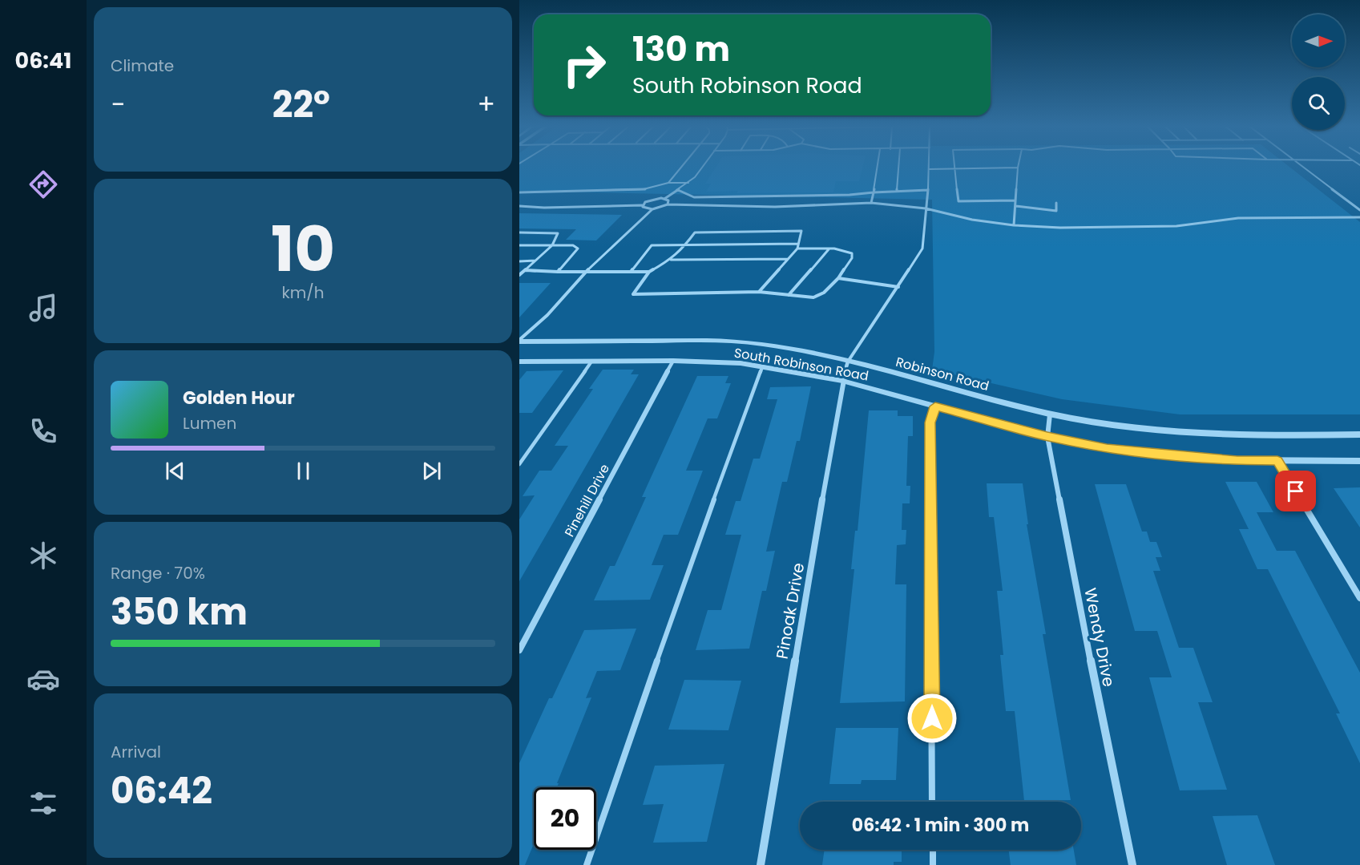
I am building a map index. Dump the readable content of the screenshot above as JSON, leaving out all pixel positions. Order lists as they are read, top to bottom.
{
  "streets": {
    "street": [
      "South Robinson Road",
      "Robinson Road",
      "Pinehill Drive",
      "Pinoak Drive",
      "Wendy Drive"
    ]
  },
  "crossings": [
    ["South Robinson Road", "Pinehill Drive"],
    ["South Robinson Road", "Pinoak Drive"],
    ["South Robinson Road", "Wendy Drive"],
    ["Robinson Road", "Pinoak Drive"],
    ["Robinson Road", "Wendy Drive"]
  ],
  "north": "right",
  "page": {
    "tabs": "06:41",
    "tile": [
      "Climate",
      ["10", "km/h"],
      ["Range · 70%", "350 km"],
      ["Arrival", "06:42"]
    ],
    "turn": ["130 m", "South Robinson Road"],
    "heat": ["−", "22°", "+"],
    "song": ["Golden Hour", "Lumen"],
    "limit": "20",
    "trip": "06:42 · 1 min · 300 m"
  }
}
